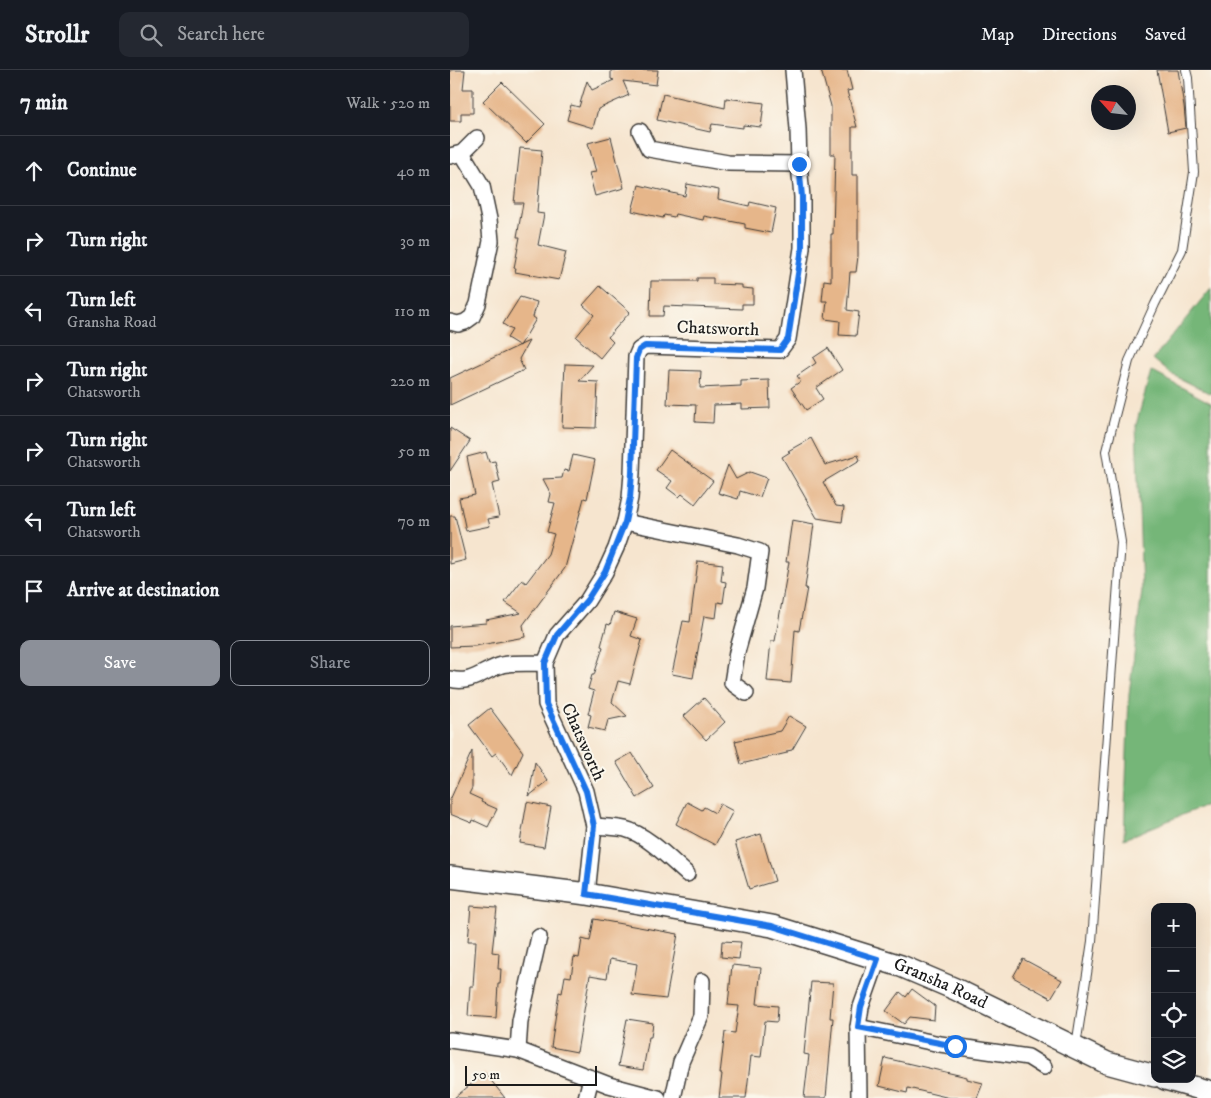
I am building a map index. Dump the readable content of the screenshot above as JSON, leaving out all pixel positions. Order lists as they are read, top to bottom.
{
  "streets": {
    "street": ["Chatsworth", "Gransha Road"]
  },
  "crossings": [
    ["Chatsworth", "Gransha Road"]
  ],
  "scale_bar": "50 m",
  "north": "top left",
  "page": {
    "header": "Strollr",
    "search": "Search here",
    "nav": ["Map", "Directions", "Saved"],
    "heading": ["7 min", "Walk · 520 m"],
    "list": [
      ["Continue", "40 m"],
      ["Turn right", "30 m"],
      ["Turn left", "Gransha Road", "110 m"],
      ["Turn right", "Chatsworth", "220 m"],
      ["Turn right", "Chatsworth", "50 m"],
      ["Turn left", "Chatsworth", "70 m"],
      "Arrive at destination"
    ],
    "buttons": ["Save", "Share"],
    "map_buttons": ["+", "−"],
    "scale": "50 m"
  }
}
